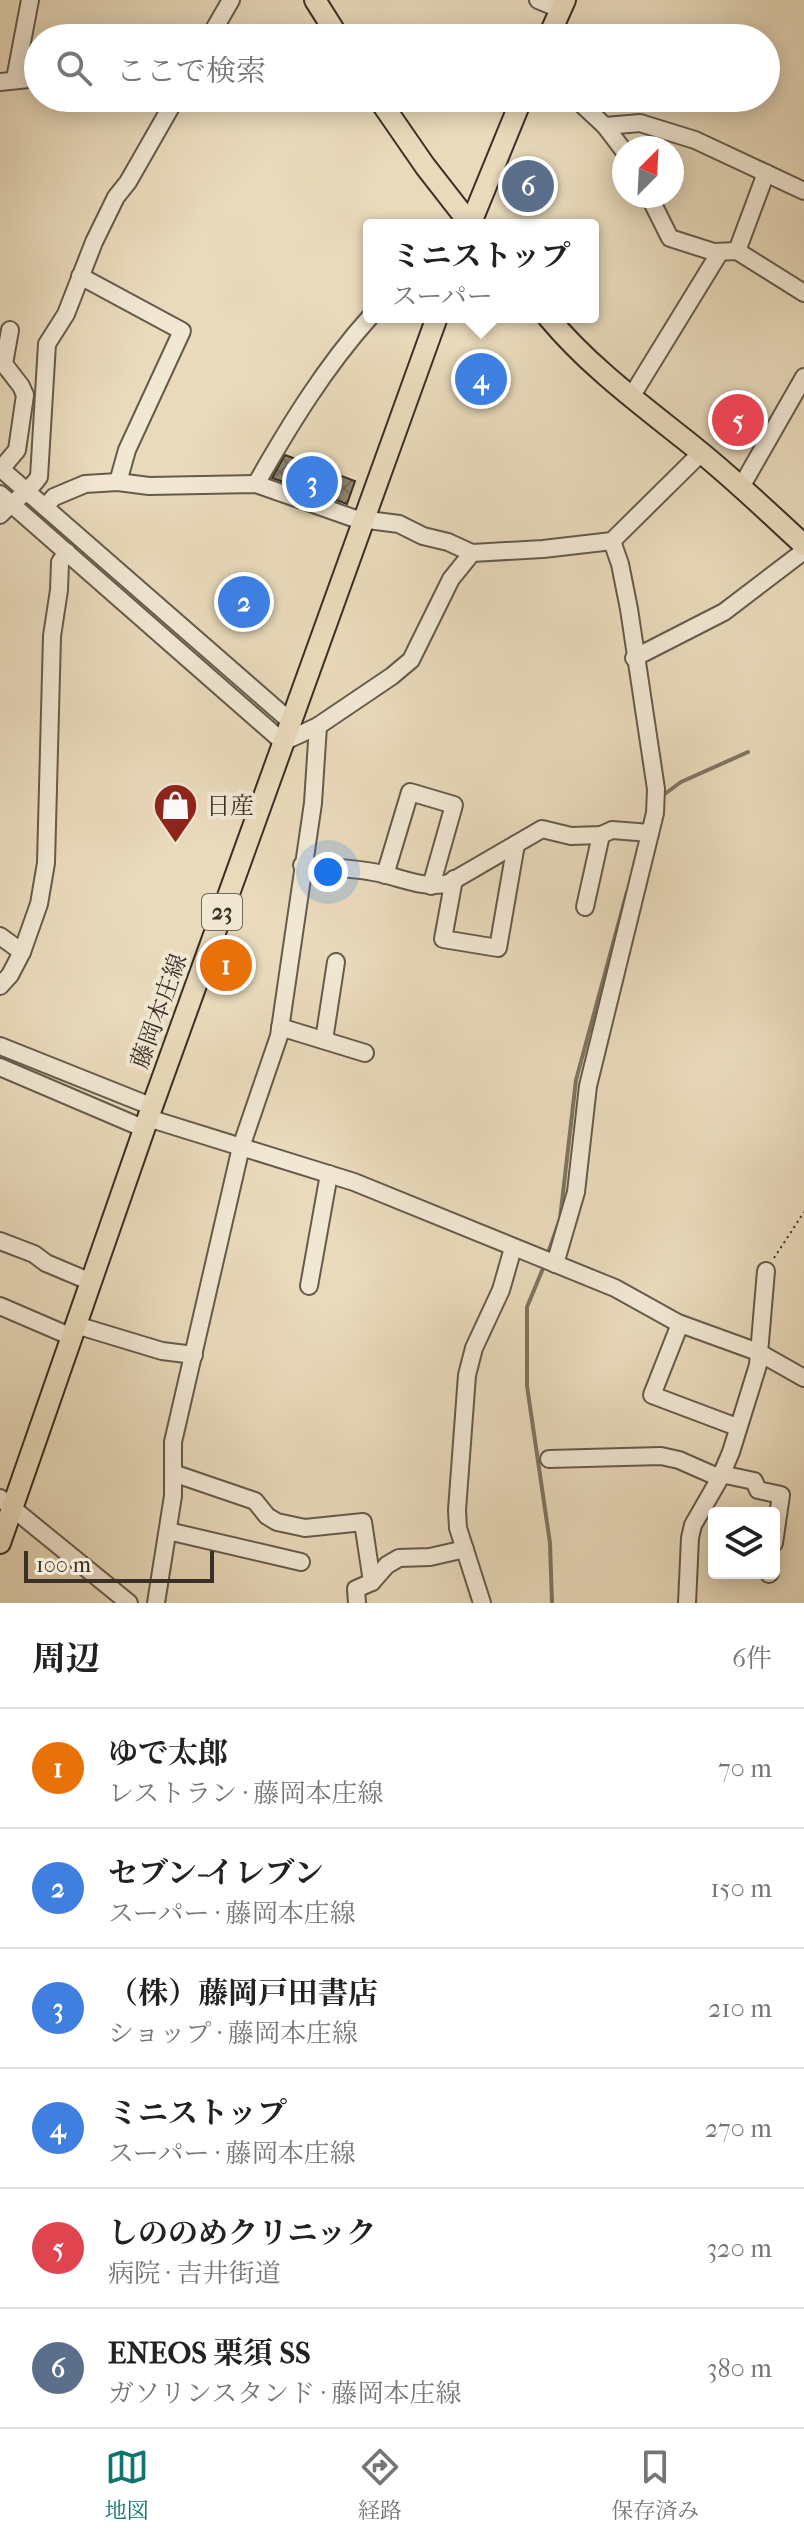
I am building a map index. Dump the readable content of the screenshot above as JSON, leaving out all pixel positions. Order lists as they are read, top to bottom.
{
  "streets": {
    "main road": ["23", "藤岡本庄線"]
  },
  "places": {
    "shop": ["日産"]
  },
  "scale_bar": "100 m",
  "north": "top right",
  "page": {
    "search": "ここで検索",
    "pins": [
      "6",
      "4",
      "5",
      "3",
      "2",
      "1"
    ],
    "popup": ["ミニストップ", "スーパー"],
    "scale": "100 m",
    "heading": ["周辺", "6件"],
    "list": [
      {
        "mark": "1",
        "name": "ゆで太郎",
        "note": "レストラン · 藤岡本庄線",
        "value": "70 m"
      },
      {
        "mark": "2",
        "name": "セブン-イレブン",
        "note": "スーパー · 藤岡本庄線",
        "value": "150 m"
      },
      {
        "mark": "3",
        "name": "（株）藤岡戸田書店",
        "note": "ショップ · 藤岡本庄線",
        "value": "210 m"
      },
      {
        "mark": "4",
        "name": "ミニストップ",
        "note": "スーパー · 藤岡本庄線",
        "value": "270 m"
      },
      {
        "mark": "5",
        "name": "しののめクリニック",
        "note": "病院 · 吉井街道",
        "value": "320 m"
      },
      {
        "mark": "6",
        "name": "ENEOS 栗須 SS",
        "note": "ガソリンスタンド · 藤岡本庄線",
        "value": "380 m"
      }
    ],
    "nav": ["地図", "経路", "保存済み"]
  }
}
